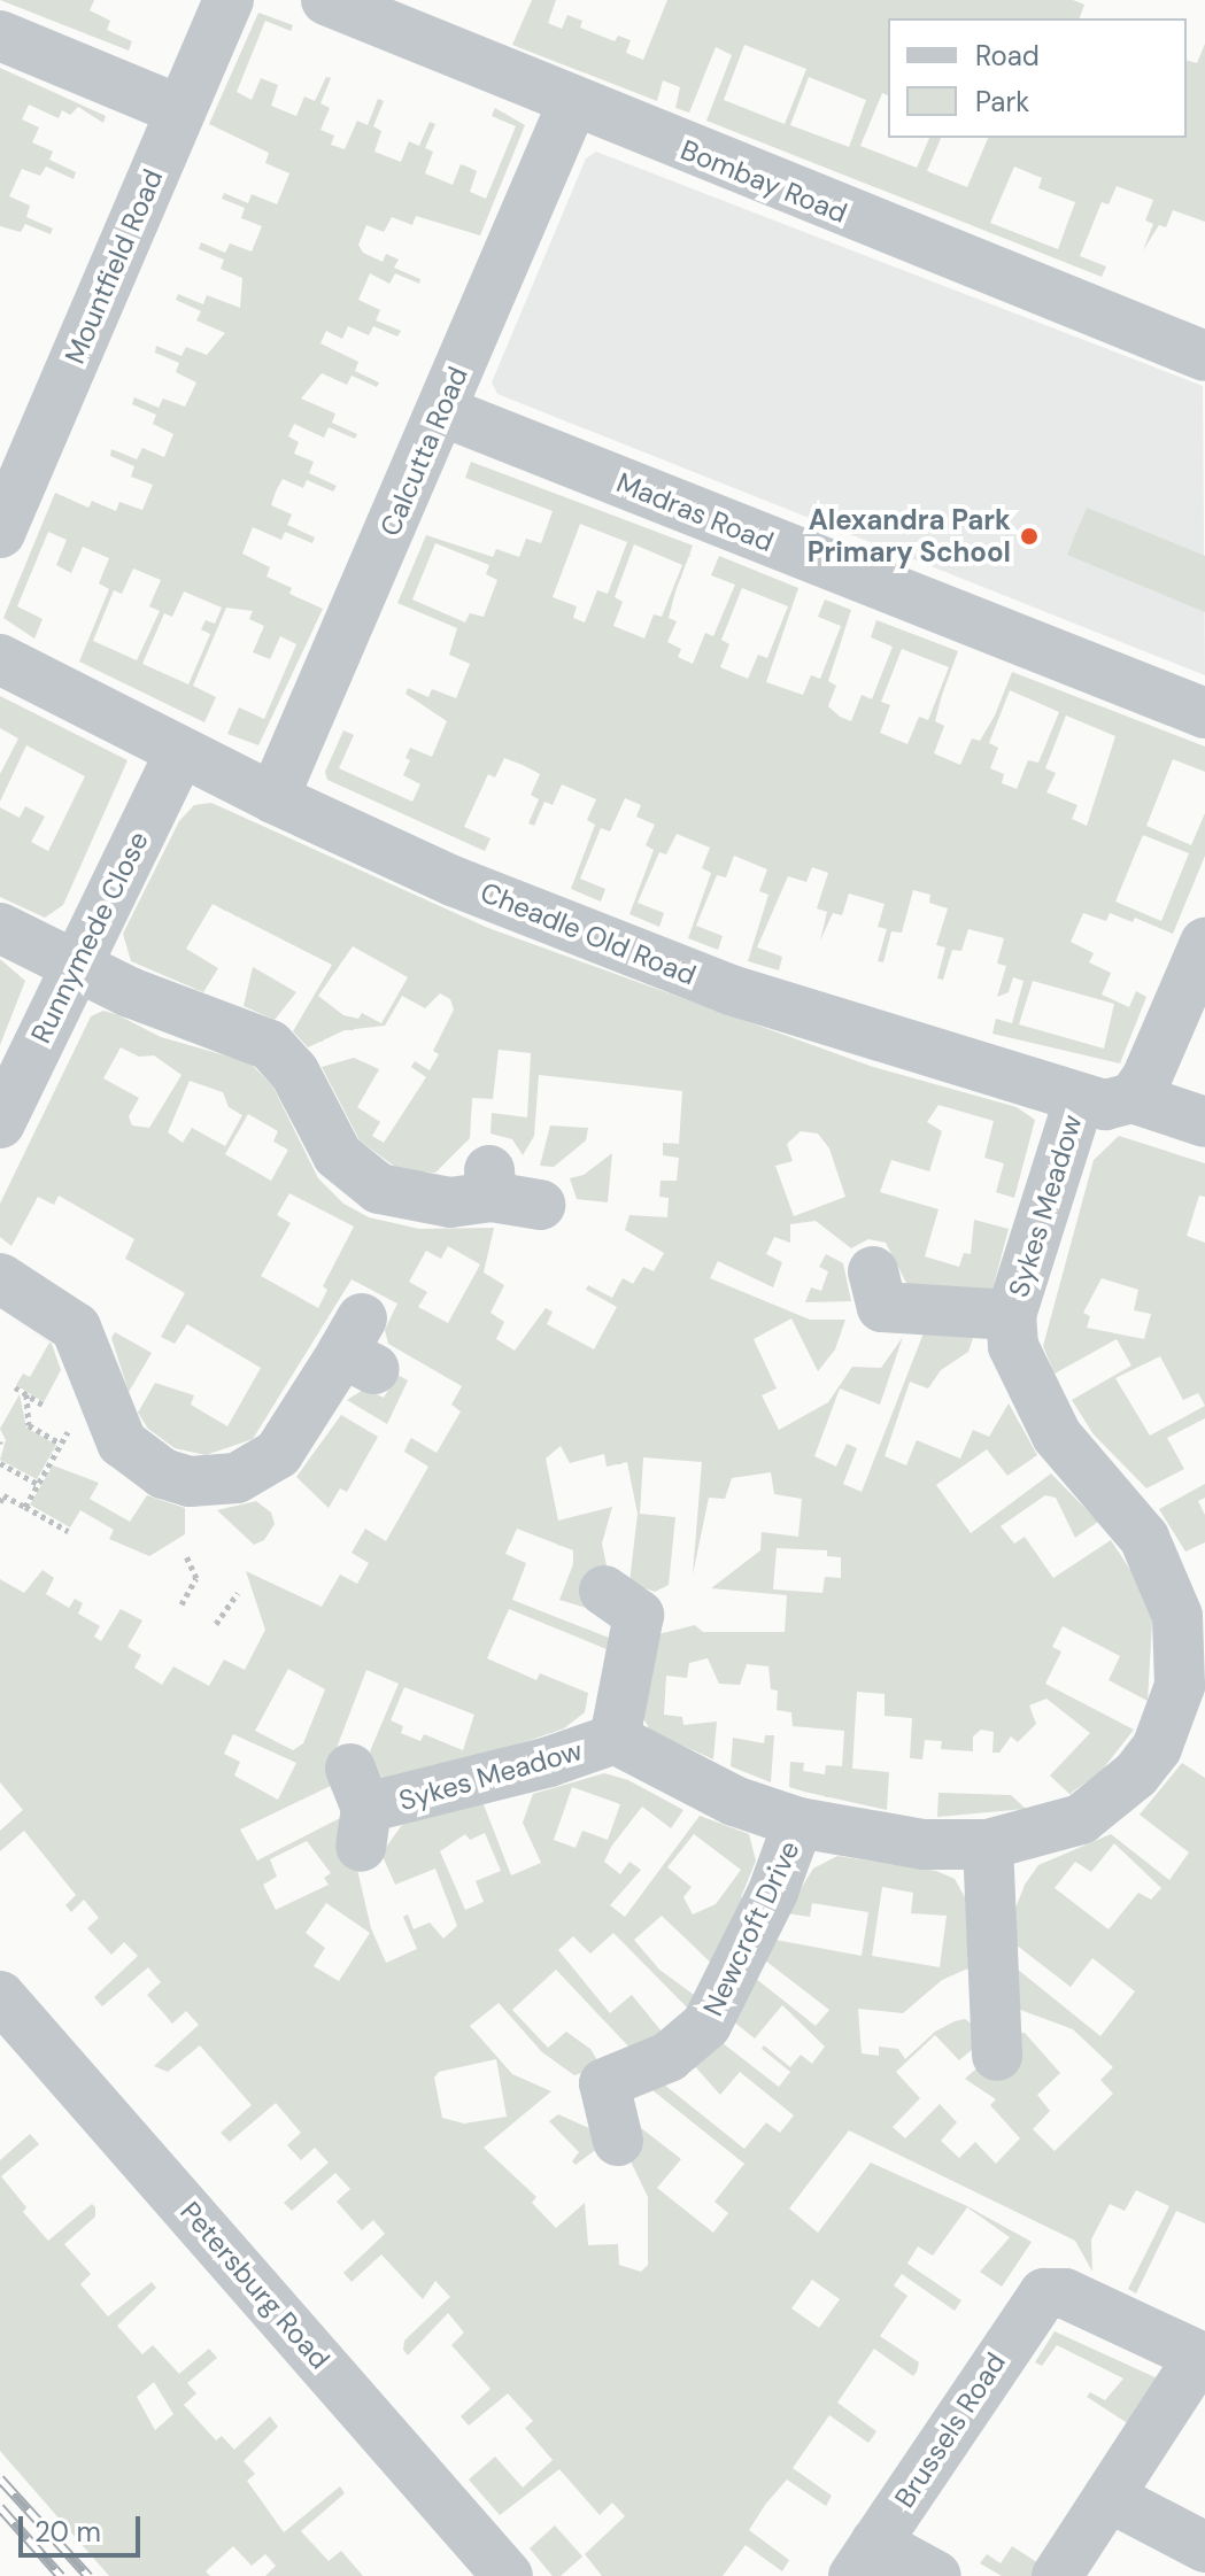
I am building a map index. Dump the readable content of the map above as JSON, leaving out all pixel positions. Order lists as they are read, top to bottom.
{
  "streets": {
    "street": [
      "Bombay Road",
      "Mountfield Road",
      "Calcutta Road",
      "Madras Road",
      "Cheadle Old Road",
      "Runnymede Close",
      "Sykes Meadow",
      "Newcroft Drive",
      "Petersburg Road",
      "Brussels Road"
    ]
  },
  "crossings": [
    ["Bombay Road", "Calcutta Road"],
    ["Calcutta Road", "Madras Road"],
    ["Calcutta Road", "Cheadle Old Road"],
    ["Cheadle Old Road", "Runnymede Close"],
    ["Cheadle Old Road", "Sykes Meadow"],
    ["Sykes Meadow", "Newcroft Drive"]
  ],
  "places": ["Alexandra Park Primary School"],
  "legend": ["Road", "Park"],
  "scale_bar": "20 m"
}
